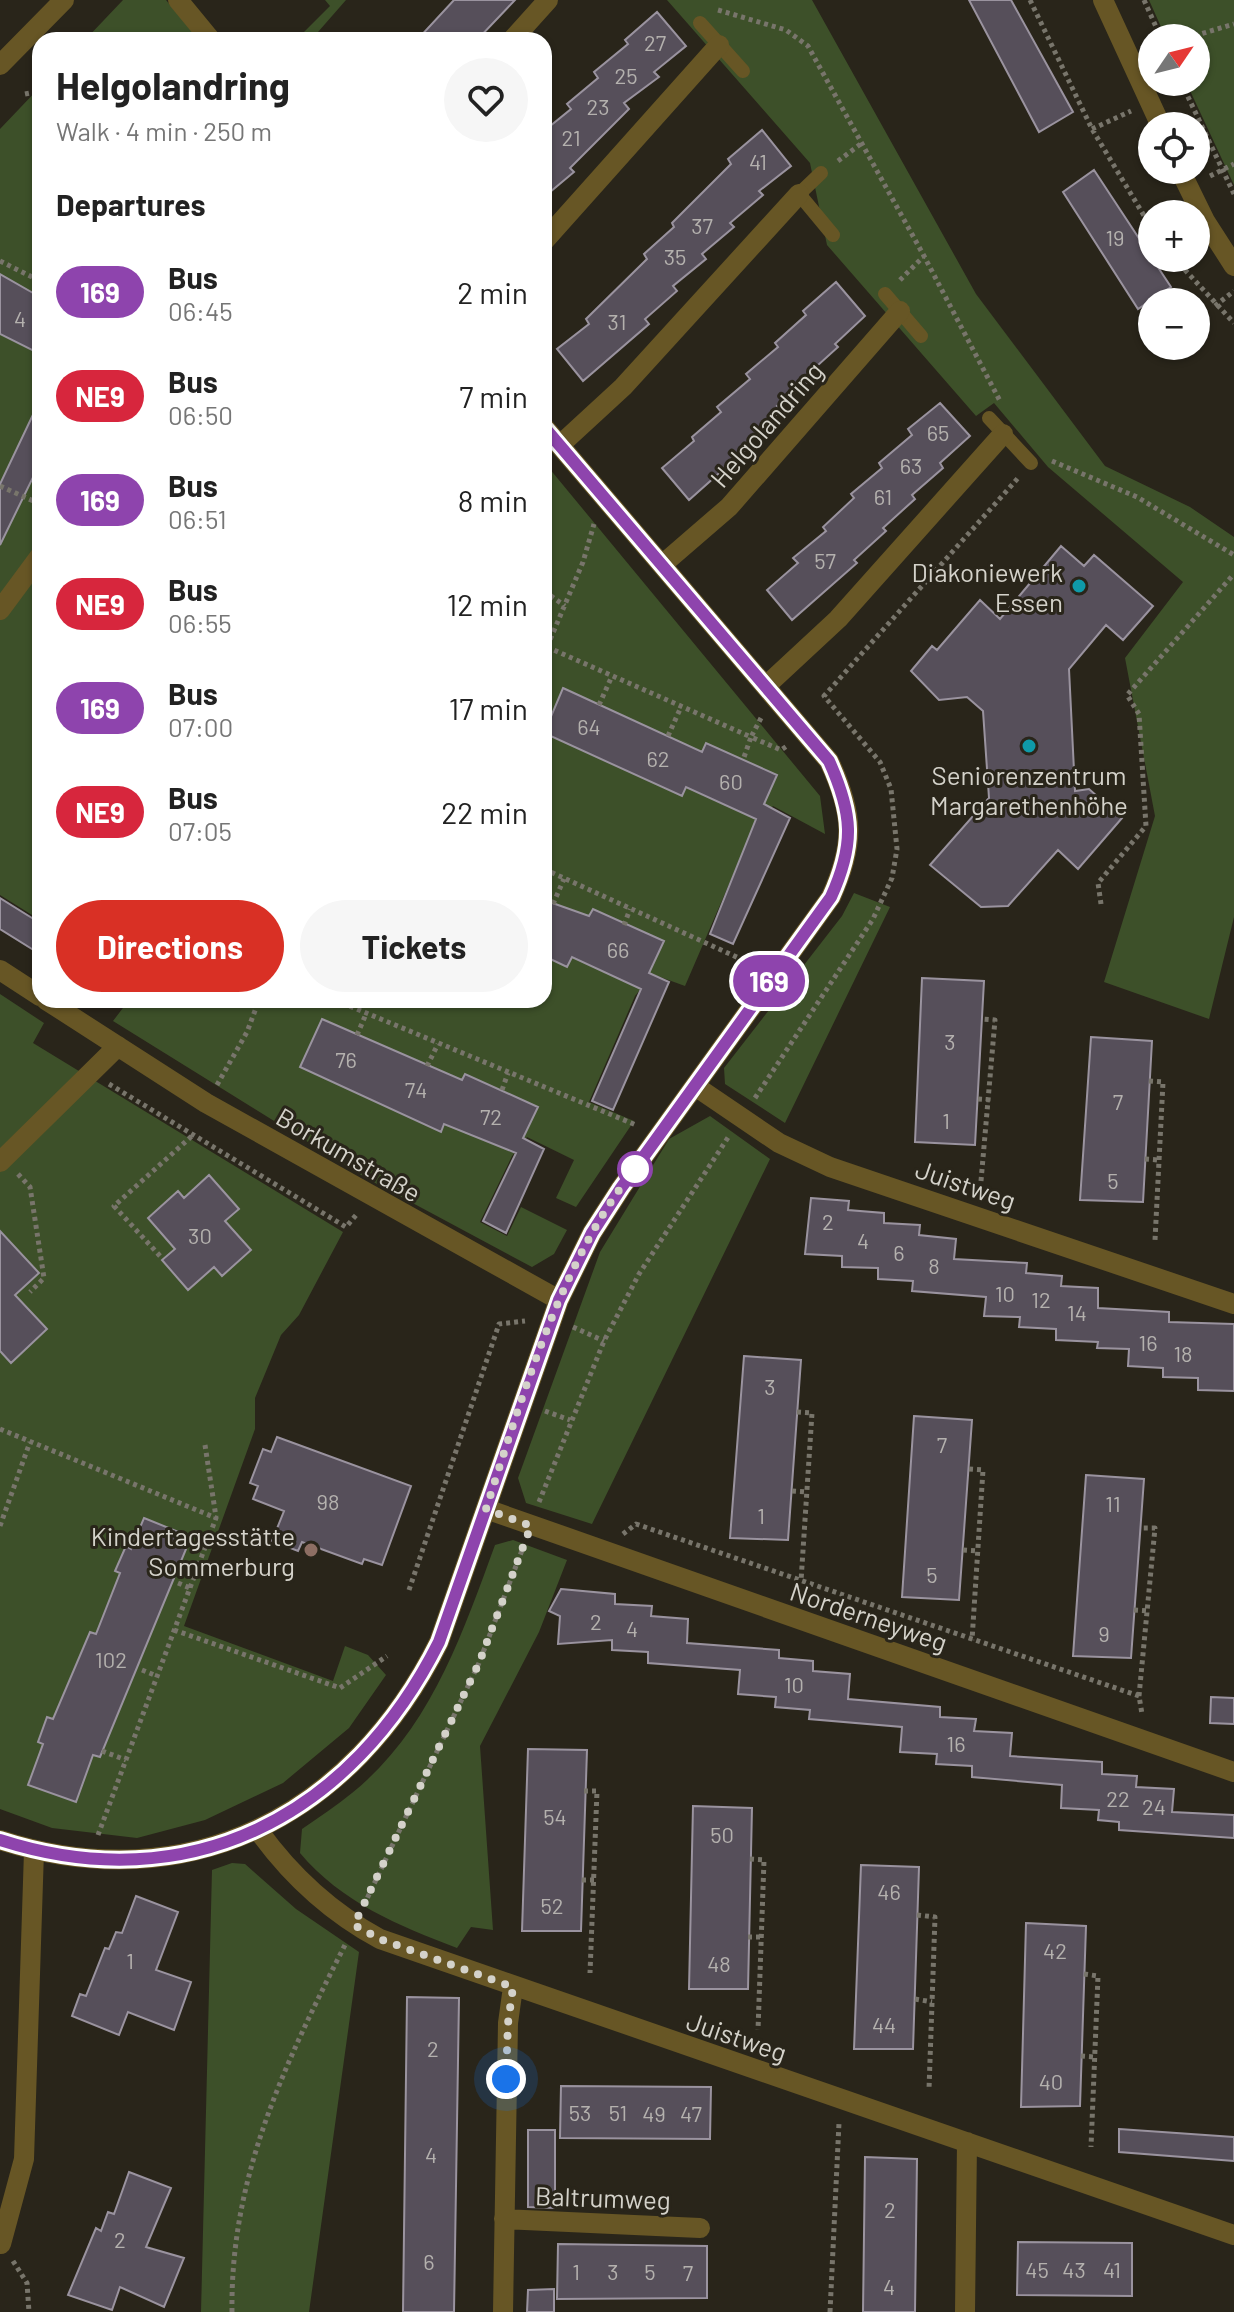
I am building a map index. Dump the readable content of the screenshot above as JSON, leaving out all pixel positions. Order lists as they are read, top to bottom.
{
  "streets": {
    "street": [
      "Helgolandring",
      "Borkumstraße",
      "Juistweg",
      "Norderneyweg",
      "Baltrumweg"
    ]
  },
  "crossings": [
    ["Juistweg", "Baltrumweg"]
  ],
  "places": ["Diakoniewerk Essen", "Seniorenzentrum Margarethenhöhe", "Kindertagesstätte Sommerburg"],
  "lines": ["bus line 169"],
  "house_numbers": [
    "27",
    "25",
    "23",
    "21",
    "41",
    "37",
    "19",
    "35",
    "4",
    "31",
    "65",
    "63",
    "61",
    "57",
    "64",
    "62",
    "60",
    "66",
    "3",
    "76",
    "74",
    "7",
    "72",
    "1",
    "5",
    "2",
    "30",
    "4",
    "6",
    "8",
    "10",
    "12",
    "14",
    "16",
    "18",
    "3",
    "7",
    "98",
    "11",
    "1",
    "5",
    "2",
    "4",
    "9",
    "102",
    "10",
    "16",
    "22",
    "24",
    "54",
    "50",
    "46",
    "52",
    "42",
    "1",
    "48",
    "44",
    "2",
    "40",
    "53",
    "51",
    "49",
    "47",
    "4",
    "2",
    "2",
    "6",
    "45",
    "43",
    "41",
    "1",
    "3",
    "5",
    "7",
    "4"
  ],
  "north": "top right",
  "page": {
    "on_map": "169",
    "map_buttons": ["+", "−"],
    "heading": [
      ["Helgolandring", "Walk · 4 min · 250 m"],
      "Departures"
    ],
    "list": [
      {
        "mark": "169",
        "name": "Bus",
        "note": "06:45",
        "value": "2 min"
      },
      {
        "mark": "NE9",
        "name": "Bus",
        "note": "06:50",
        "value": "7 min"
      },
      {
        "mark": "169",
        "name": "Bus",
        "note": "06:51",
        "value": "8 min"
      },
      {
        "mark": "NE9",
        "name": "Bus",
        "note": "06:55",
        "value": "12 min"
      },
      {
        "mark": "169",
        "name": "Bus",
        "note": "07:00",
        "value": "17 min"
      },
      {
        "mark": "NE9",
        "name": "Bus",
        "note": "07:05",
        "value": "22 min"
      }
    ],
    "buttons": ["Directions", "Tickets"]
  }
}
